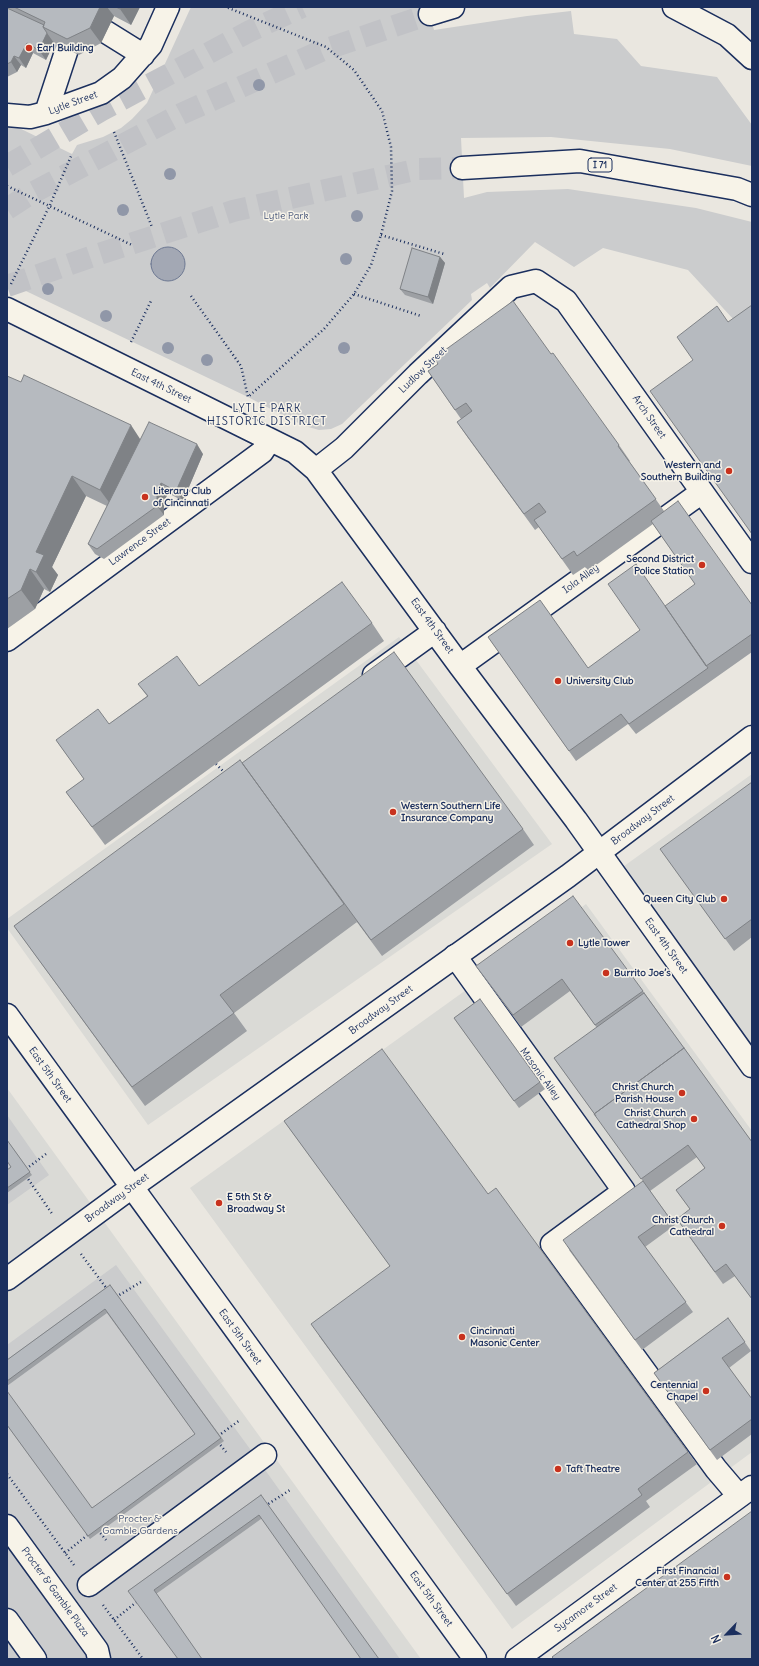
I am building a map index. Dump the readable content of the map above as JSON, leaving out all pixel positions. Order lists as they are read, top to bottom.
{
  "streets": {
    "main road": [
      "Lytle Street",
      "I 71",
      "Ludlow Street",
      "East 4th Street",
      "Arch Street",
      "Lawrence Street",
      "Iola Alley",
      "Broadway Street",
      "Masonic Alley",
      "East 5th Street",
      "Procter & Gamble Plaza",
      "Sycamore Street"
    ]
  },
  "crossings": [
    ["Ludlow Street", "East 4th Street"],
    ["Ludlow Street", "Arch Street"],
    ["East 4th Street", "Lawrence Street"],
    ["East 4th Street", "Iola Alley"],
    ["East 4th Street", "Broadway Street"],
    ["Arch Street", "Iola Alley"],
    ["Broadway Street", "Masonic Alley"],
    ["Broadway Street", "East 5th Street"],
    ["Masonic Alley", "Sycamore Street"]
  ],
  "districts": ["LYTLE PARK HISTORIC DISTRICT"],
  "parks": ["Lytle Park", "Procter & Gamble Gardens"],
  "places": [
    "Earl Building",
    "Western and Southern Building",
    "Literary Club of Cincinnati",
    "Second District Police Station",
    "University Club",
    "Western Southern Life Insurance Company",
    "Queen City Club",
    "Lytle Tower",
    "Burrito Joe’s",
    "Christ Church Parish House",
    "Christ Church Cathedral Shop",
    "E 5th St & Broadway St",
    "Christ Church Cathedral",
    "Cincinnati Masonic Center",
    "Centennial Chapel",
    "Taft Theatre",
    "First Financial Center at 255 Fifth"
  ],
  "north": "bottom left"
}
